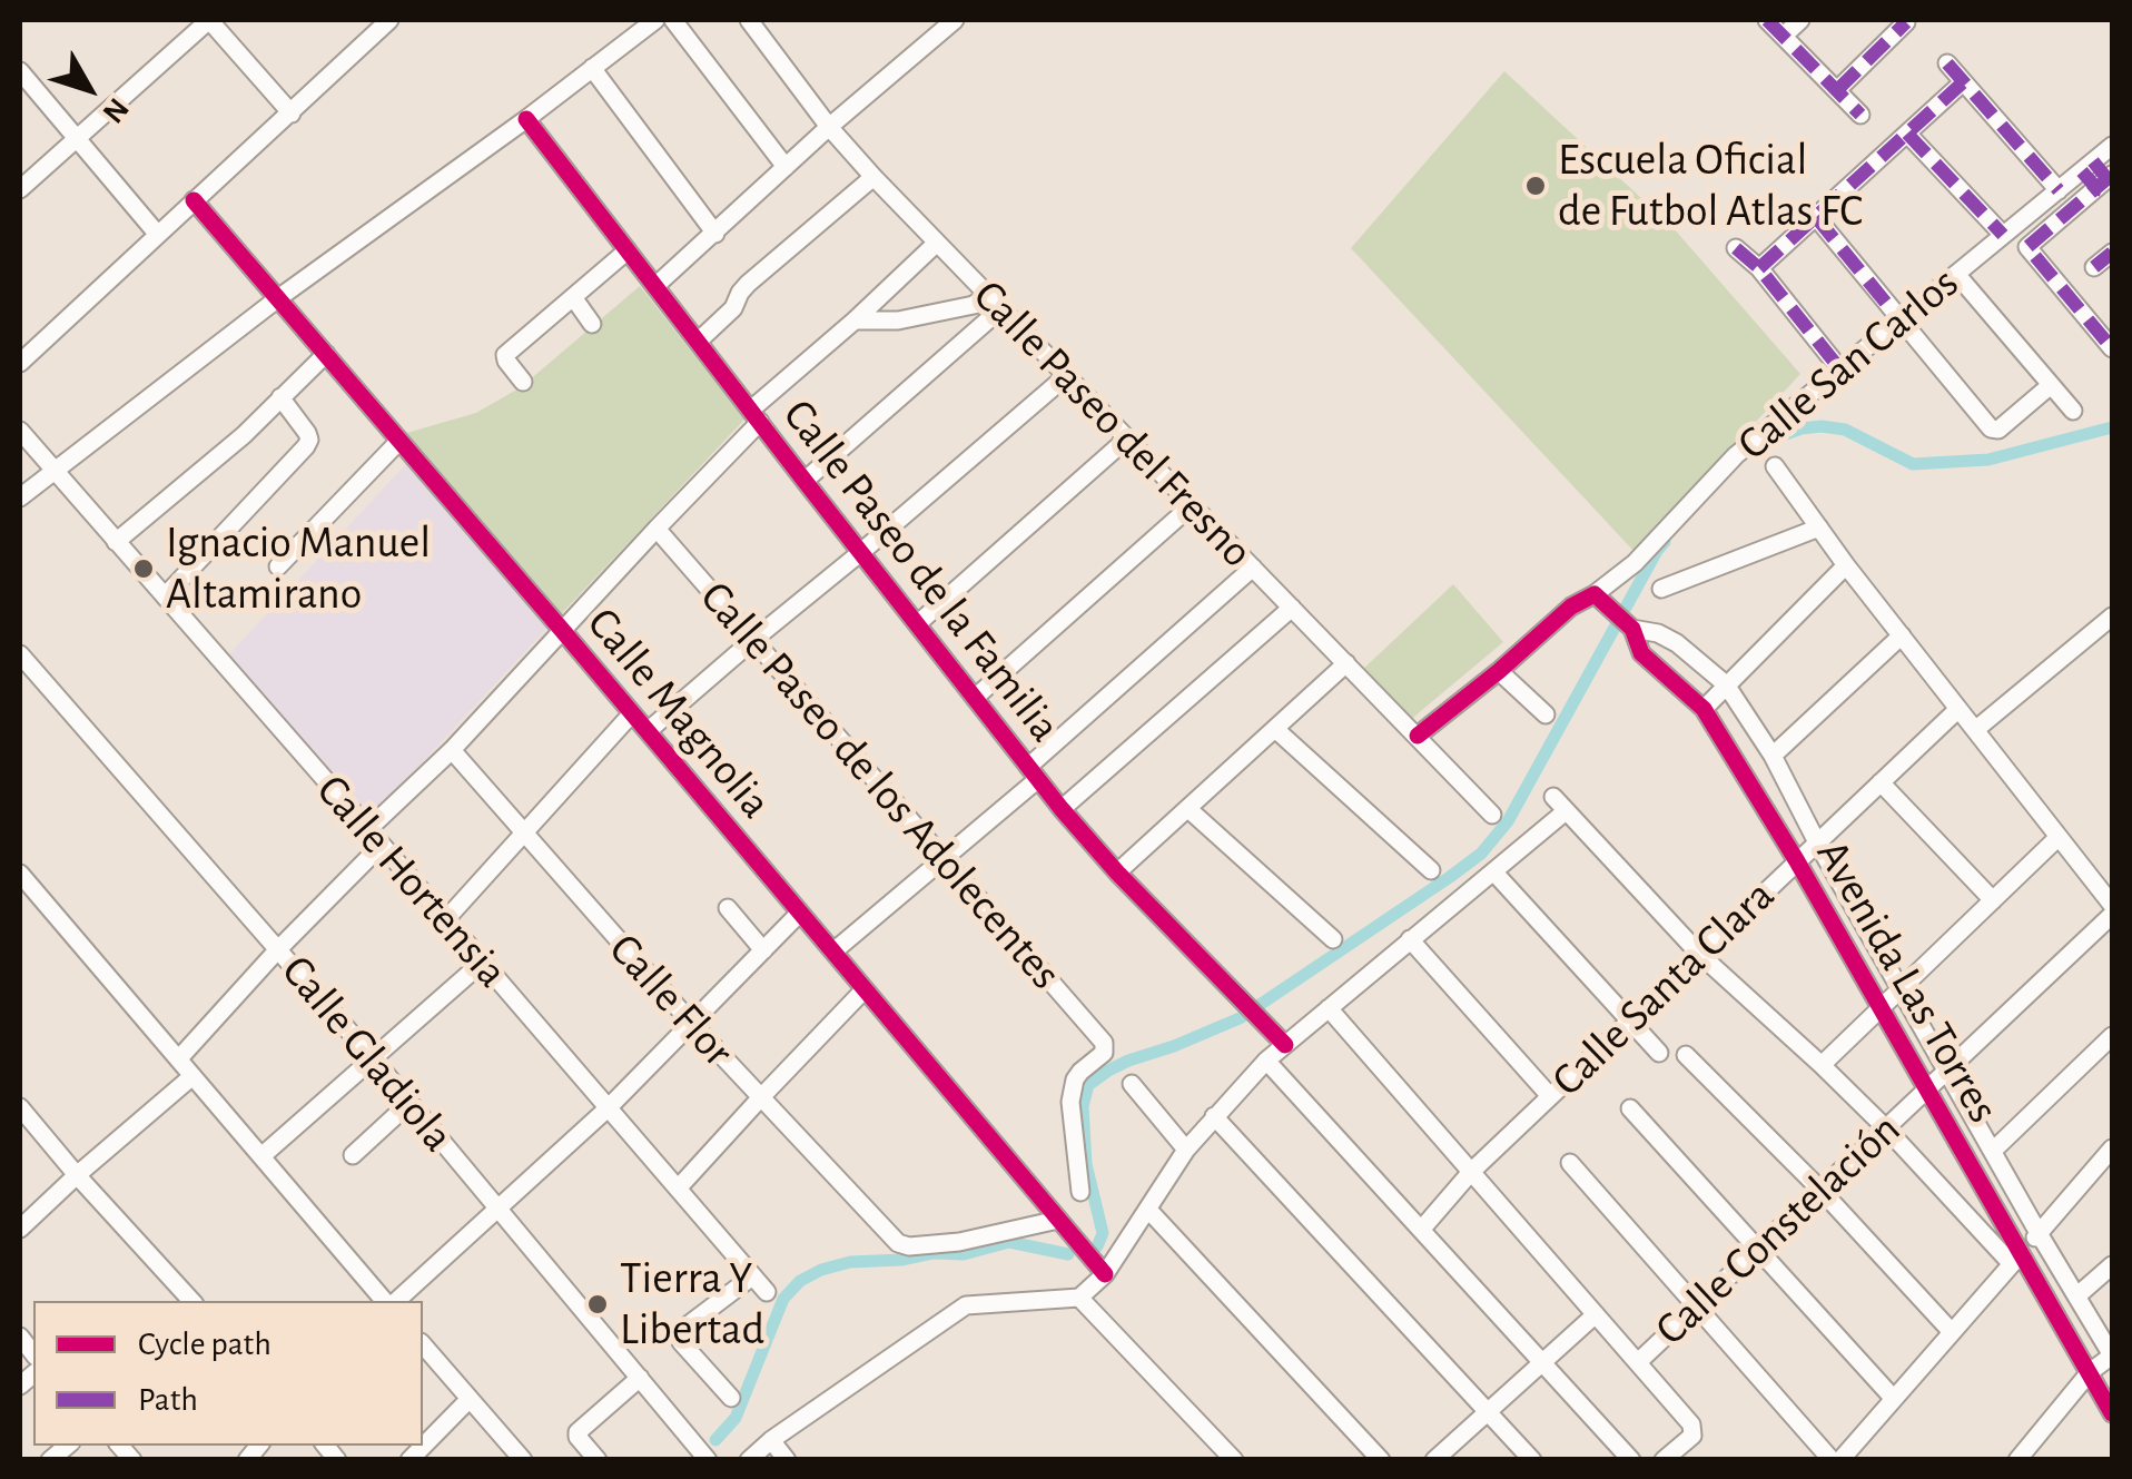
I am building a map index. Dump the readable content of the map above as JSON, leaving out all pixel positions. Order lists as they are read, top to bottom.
{
  "streets": {
    "street": [
      "Calle San Carlos",
      "Calle Paseo del Fresno",
      "Calle Paseo de la Familia",
      "Calle Magnolia",
      "Calle Paseo de los Adolecentes",
      "Calle Hortensia",
      "Avenida Las Torres",
      "Calle Santa Clara",
      "Calle Flor",
      "Calle Gladiola",
      "Calle Constelación"
    ]
  },
  "crossings": [
    ["Calle San Carlos", "Calle Paseo del Fresno"],
    ["Calle San Carlos", "Avenida Las Torres"],
    ["Calle Magnolia", "Calle Flor"],
    ["Avenida Las Torres", "Calle Santa Clara"],
    ["Avenida Las Torres", "Calle Constelación"]
  ],
  "places": ["Escuela Oficial de Futbol Atlas FC", "Ignacio Manuel Altamirano", "Tierra Y Libertad"],
  "legend": ["Cycle path", "Path"],
  "north": "bottom right"
}
